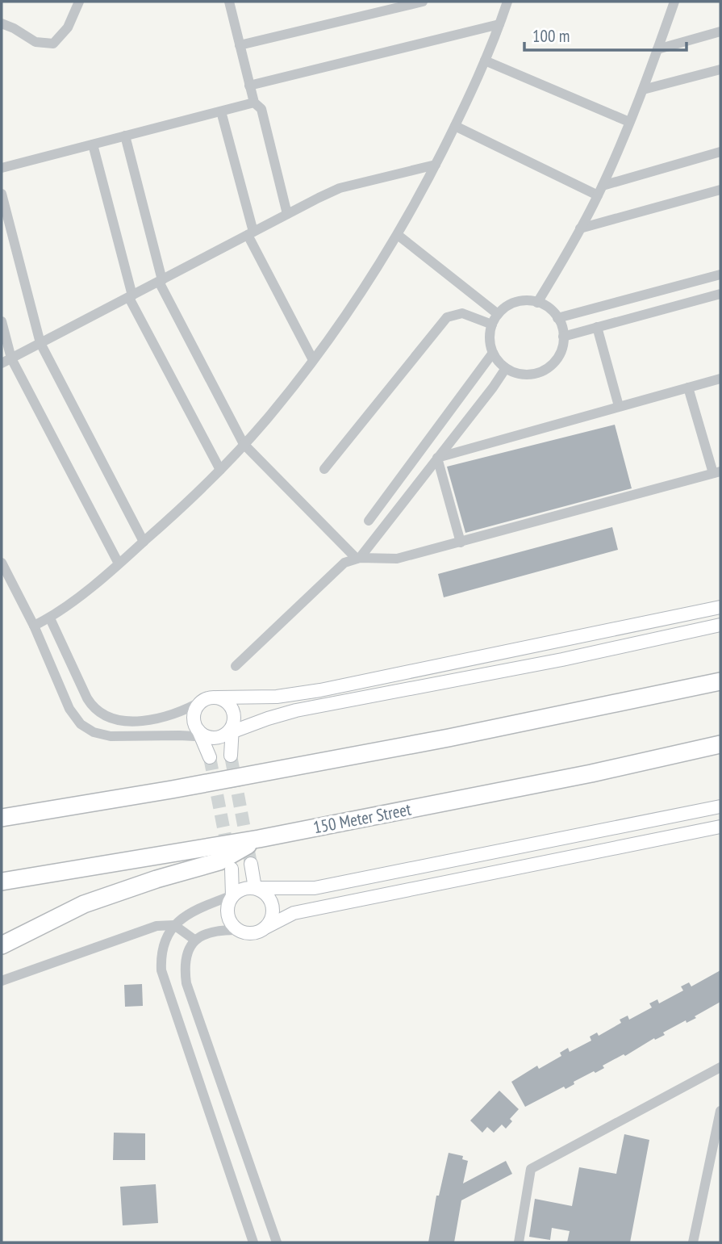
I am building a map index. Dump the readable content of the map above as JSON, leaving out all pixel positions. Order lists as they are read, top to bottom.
{
  "streets": {
    "highway": ["150 Meter Street"]
  },
  "scale_bar": "100 m"
}
